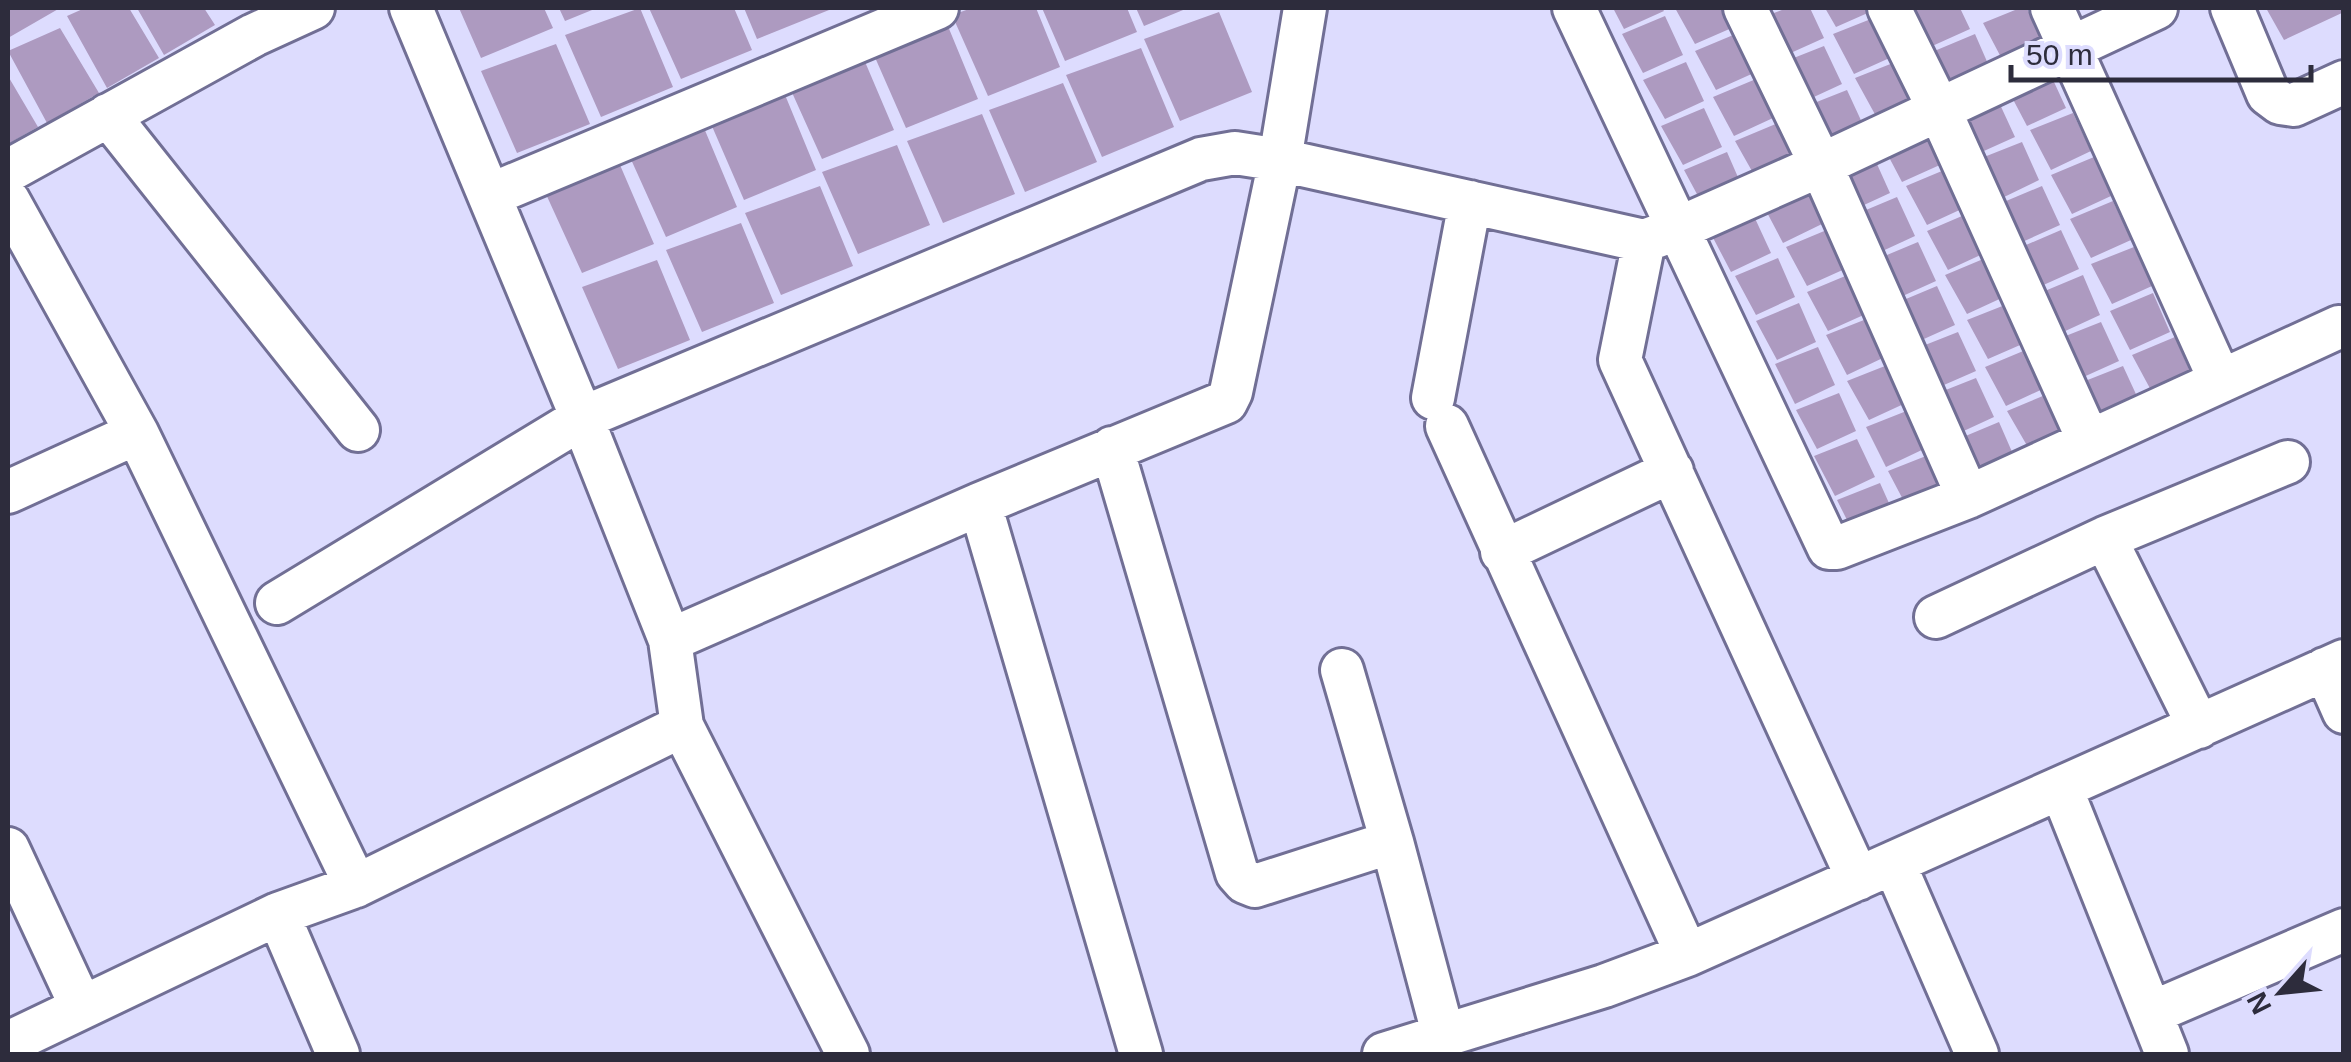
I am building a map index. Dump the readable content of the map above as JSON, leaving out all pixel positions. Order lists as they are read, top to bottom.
{
  "scale_bar": "50 m",
  "north": "bottom left"
}
